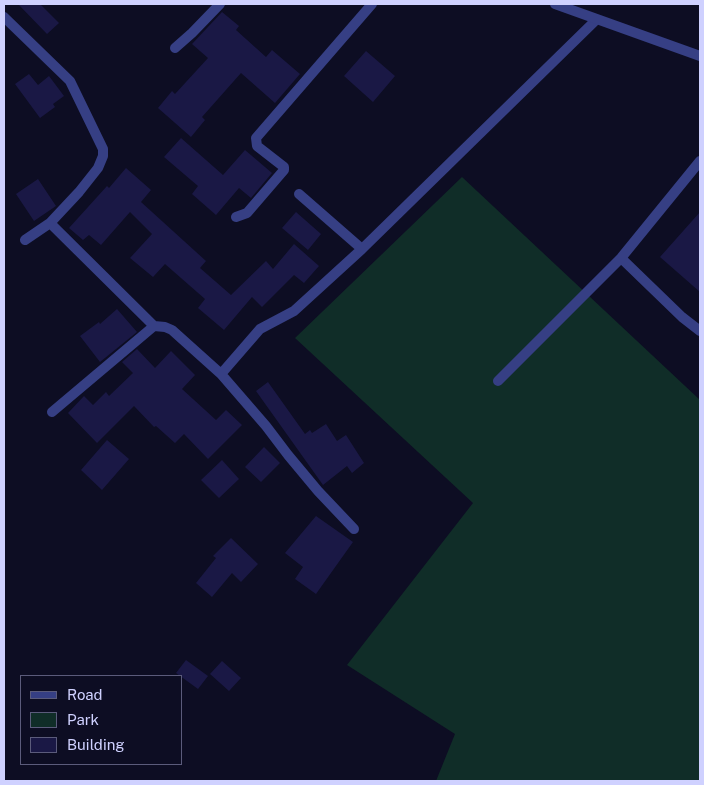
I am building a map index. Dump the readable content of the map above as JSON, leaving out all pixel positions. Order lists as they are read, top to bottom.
{
  "legend": ["Road", "Park", "Building"]
}
